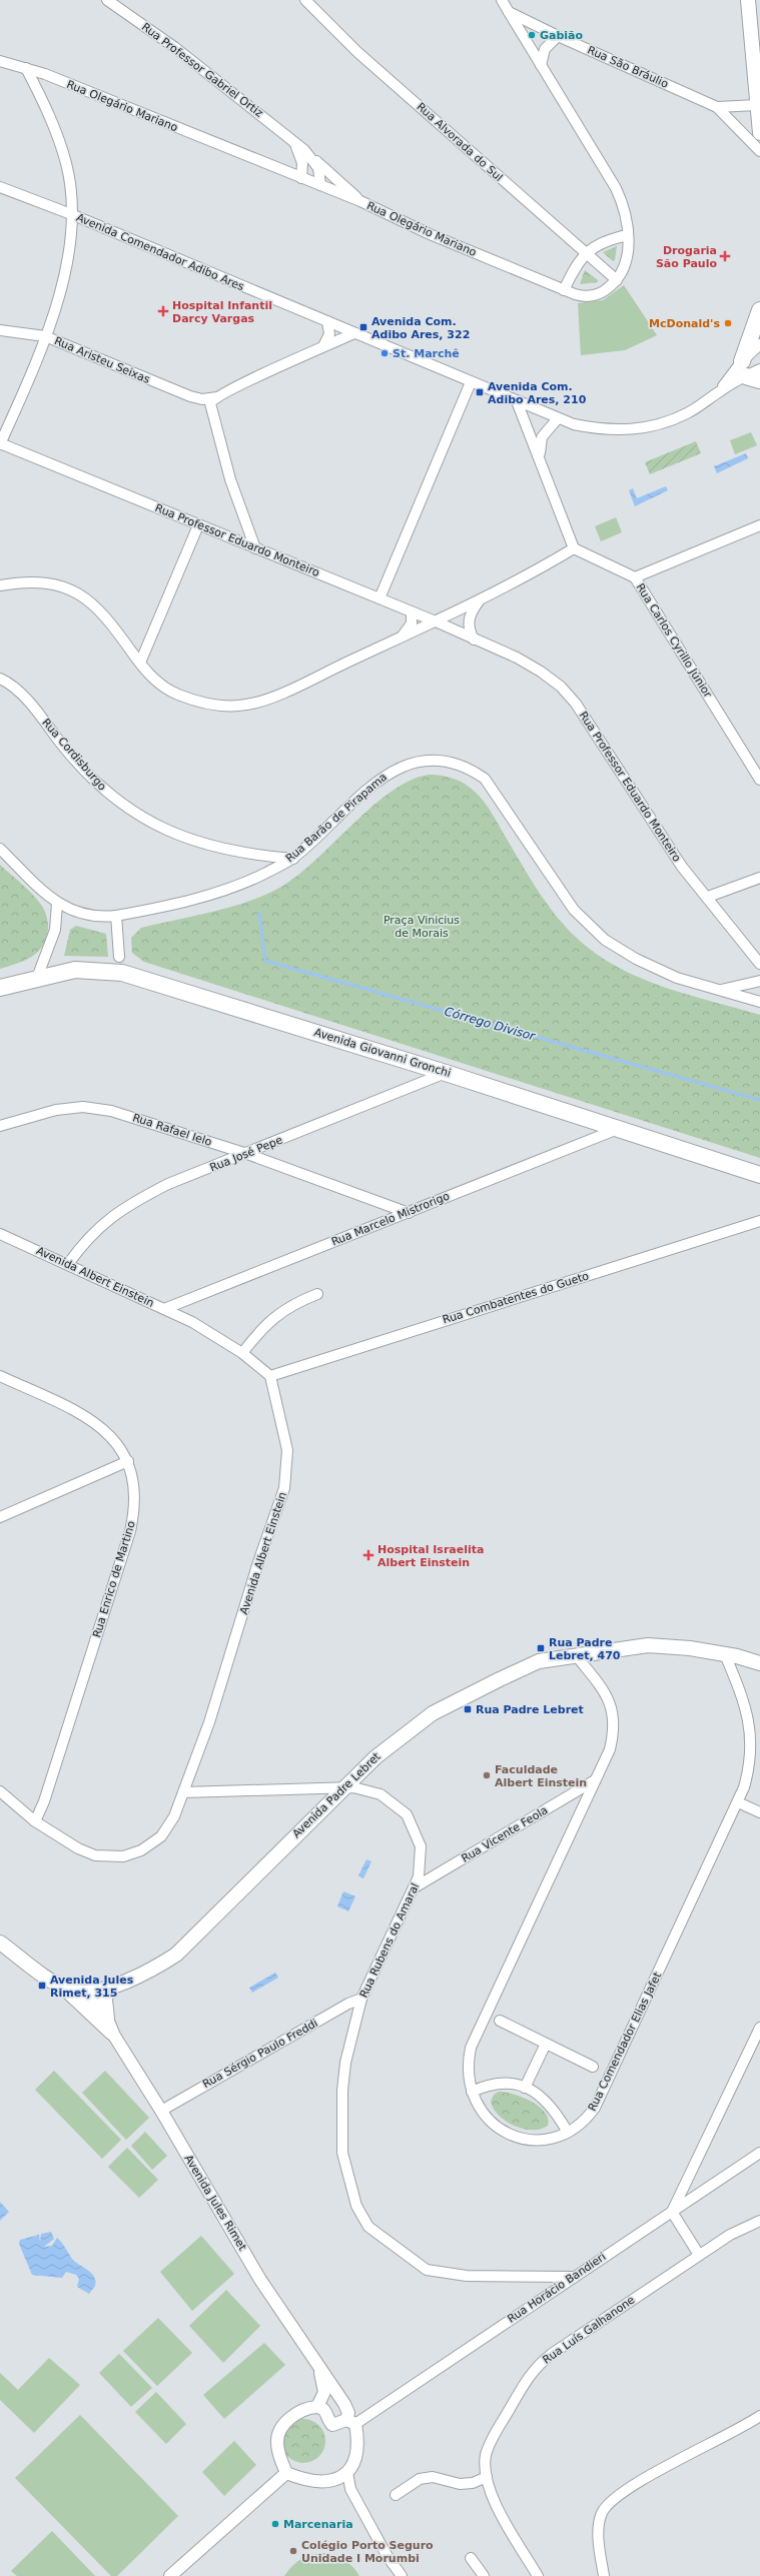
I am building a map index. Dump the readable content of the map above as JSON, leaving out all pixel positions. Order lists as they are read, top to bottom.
{
  "streets": {
    "main road": ["Avenida Giovanni Gronchi", "Avenida Padre Lebret", "Avenida Jules Rimet"],
    "street": [
      "Rua São Bráulio",
      "Rua Professor Gabriel Ortiz",
      "Rua Olegário Mariano",
      "Rua Alvorada do Sul",
      "Avenida Comendador Adibo Ares",
      "Rua Aristeu Seixas",
      "Rua Professor Eduardo Monteiro",
      "Rua Carlos Cyrillo Júnior",
      "Rua Cordisburgo",
      "Rua Barão de Pirapama",
      "Rua Rafael Ielo",
      "Rua José Pepe",
      "Rua Marcelo Mistrorigo",
      "Avenida Albert Einstein",
      "Rua Combatentes do Gueto",
      "Rua Enrico de Martino",
      "Rua Vicente Feola",
      "Rua Rubens do Amaral",
      "Rua Comendador Elias Jafet",
      "Rua Sérgio Paulo Freddi",
      "Rua Horácio Bandieri",
      "Rua Luís Galhanone"
    ]
  },
  "crossings": [
    ["Rua Professor Gabriel Ortiz", "Rua Olegário Mariano"],
    ["Rua Olegário Mariano", "Rua Alvorada do Sul"],
    ["Avenida Comendador Adibo Ares", "Rua Aristeu Seixas"],
    ["Rua Cordisburgo", "Rua Barão de Pirapama"],
    ["Avenida Giovanni Gronchi", "Rua José Pepe"],
    ["Avenida Giovanni Gronchi", "Rua Marcelo Mistrorigo"],
    ["Rua Rafael Ielo", "Rua José Pepe"],
    ["Rua Rafael Ielo", "Rua Marcelo Mistrorigo"],
    ["Rua José Pepe", "Avenida Albert Einstein"],
    ["Rua Marcelo Mistrorigo", "Avenida Albert Einstein"],
    ["Avenida Albert Einstein", "Rua Combatentes do Gueto"],
    ["Avenida Albert Einstein", "Rua Enrico de Martino"],
    ["Avenida Albert Einstein", "Rua Rubens do Amaral"],
    ["Avenida Padre Lebret", "Rua Rubens do Amaral"],
    ["Avenida Padre Lebret", "Rua Comendador Elias Jafet"],
    ["Avenida Padre Lebret", "Avenida Jules Rimet"],
    ["Rua Vicente Feola", "Rua Rubens do Amaral"],
    ["Rua Vicente Feola", "Rua Comendador Elias Jafet"],
    ["Rua Rubens do Amaral", "Rua Sérgio Paulo Freddi"],
    ["Rua Rubens do Amaral", "Rua Horácio Bandieri"],
    ["Rua Sérgio Paulo Freddi", "Avenida Jules Rimet"],
    ["Avenida Jules Rimet", "Rua Horácio Bandieri"]
  ],
  "water": ["Córrego Divisor"],
  "parks": ["Praça Vinicius de Morais"],
  "places": {
    "other": [
      "Gabião",
      "McDonald's",
      "St. Marchê",
      "Faculdade Albert Einstein",
      "Marcenaria",
      "Colégio Porto Seguro Unidade I Morumbi"
    ],
    "health": ["Drogaria São Paulo", "Hospital Infantil Darcy Vargas", "Hospital Israelita Albert Einstein"],
    "transit": [
      "Avenida Com. Adibo Ares, 322",
      "Avenida Com. Adibo Ares, 210",
      "Rua Padre Lebret, 470",
      "Rua Padre Lebret",
      "Avenida Jules Rimet, 315"
    ]
  }
}
